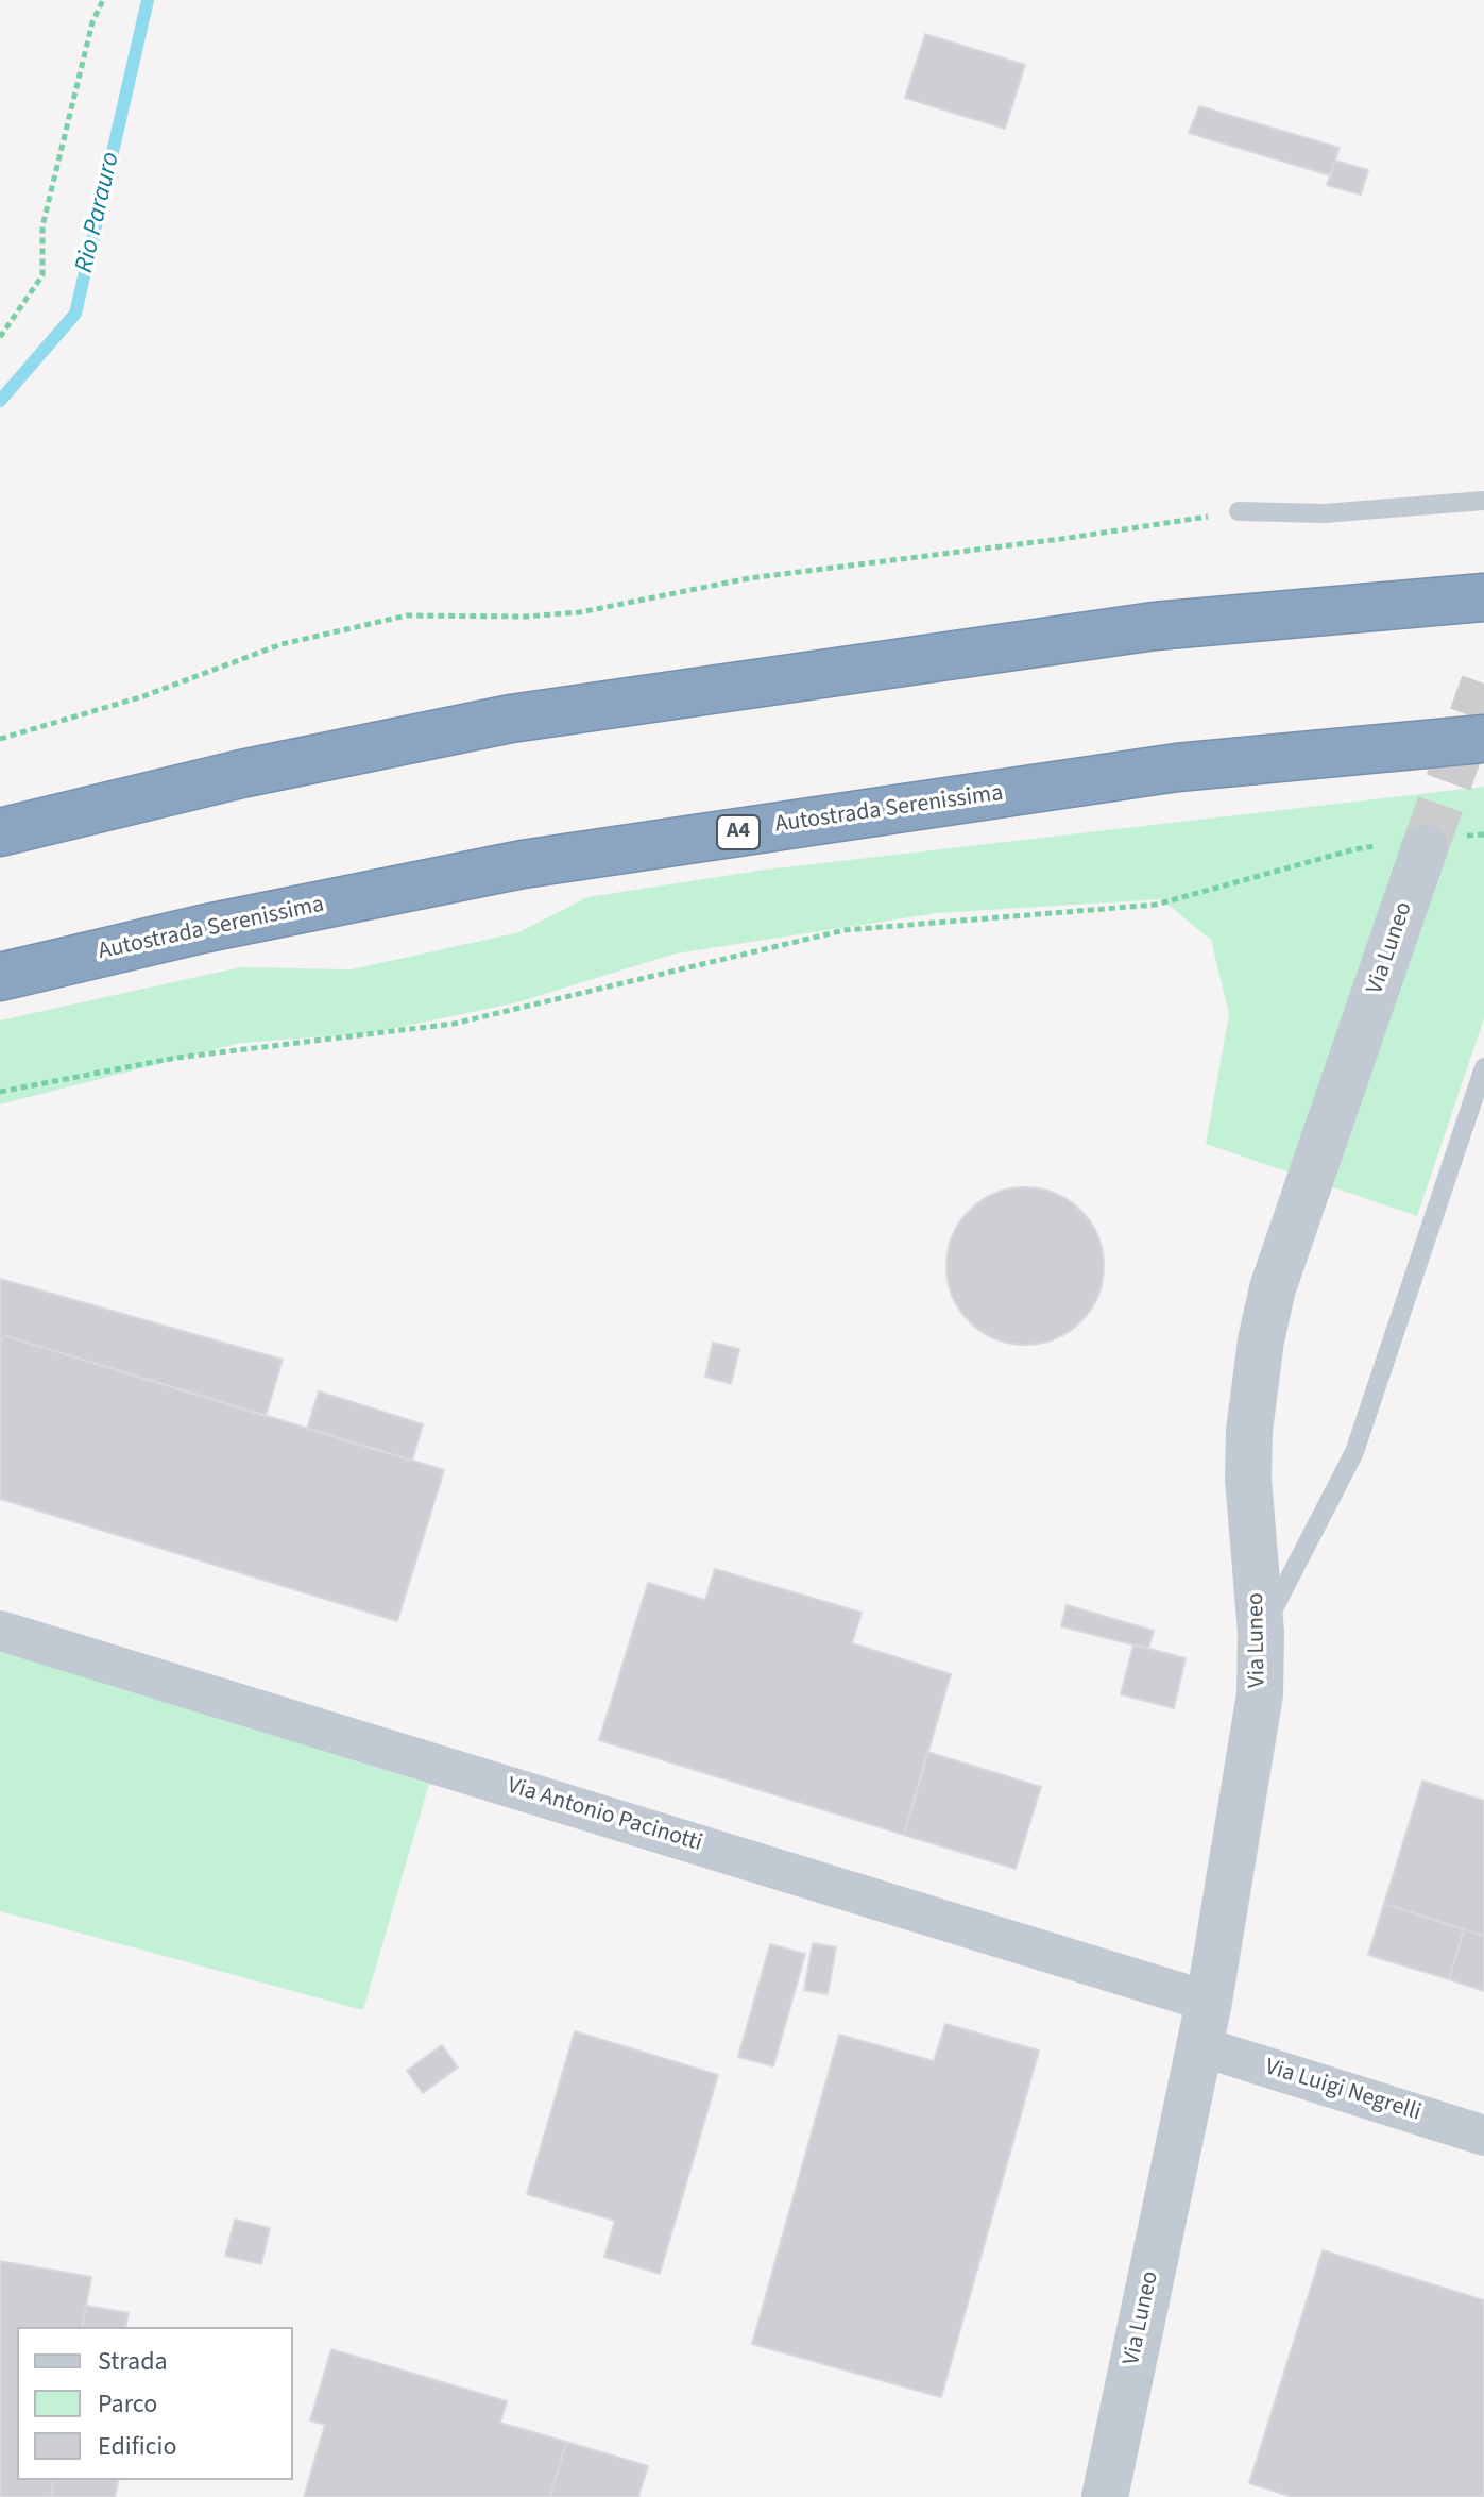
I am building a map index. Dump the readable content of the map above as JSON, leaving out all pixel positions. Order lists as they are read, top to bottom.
{
  "streets": {
    "highway": ["Autostrada Serenissima", "A4"],
    "street": ["Via Luneo", "Via Antonio Pacinotti", "Via Luigi Negrelli"]
  },
  "crossings": [
    ["Via Luneo", "Via Antonio Pacinotti"],
    ["Via Luneo", "Via Luigi Negrelli"],
    ["Via Antonio Pacinotti", "Via Luigi Negrelli"]
  ],
  "water": ["Rio Parauro"],
  "legend": ["Strada", "Parco", "Edificio"]
}
